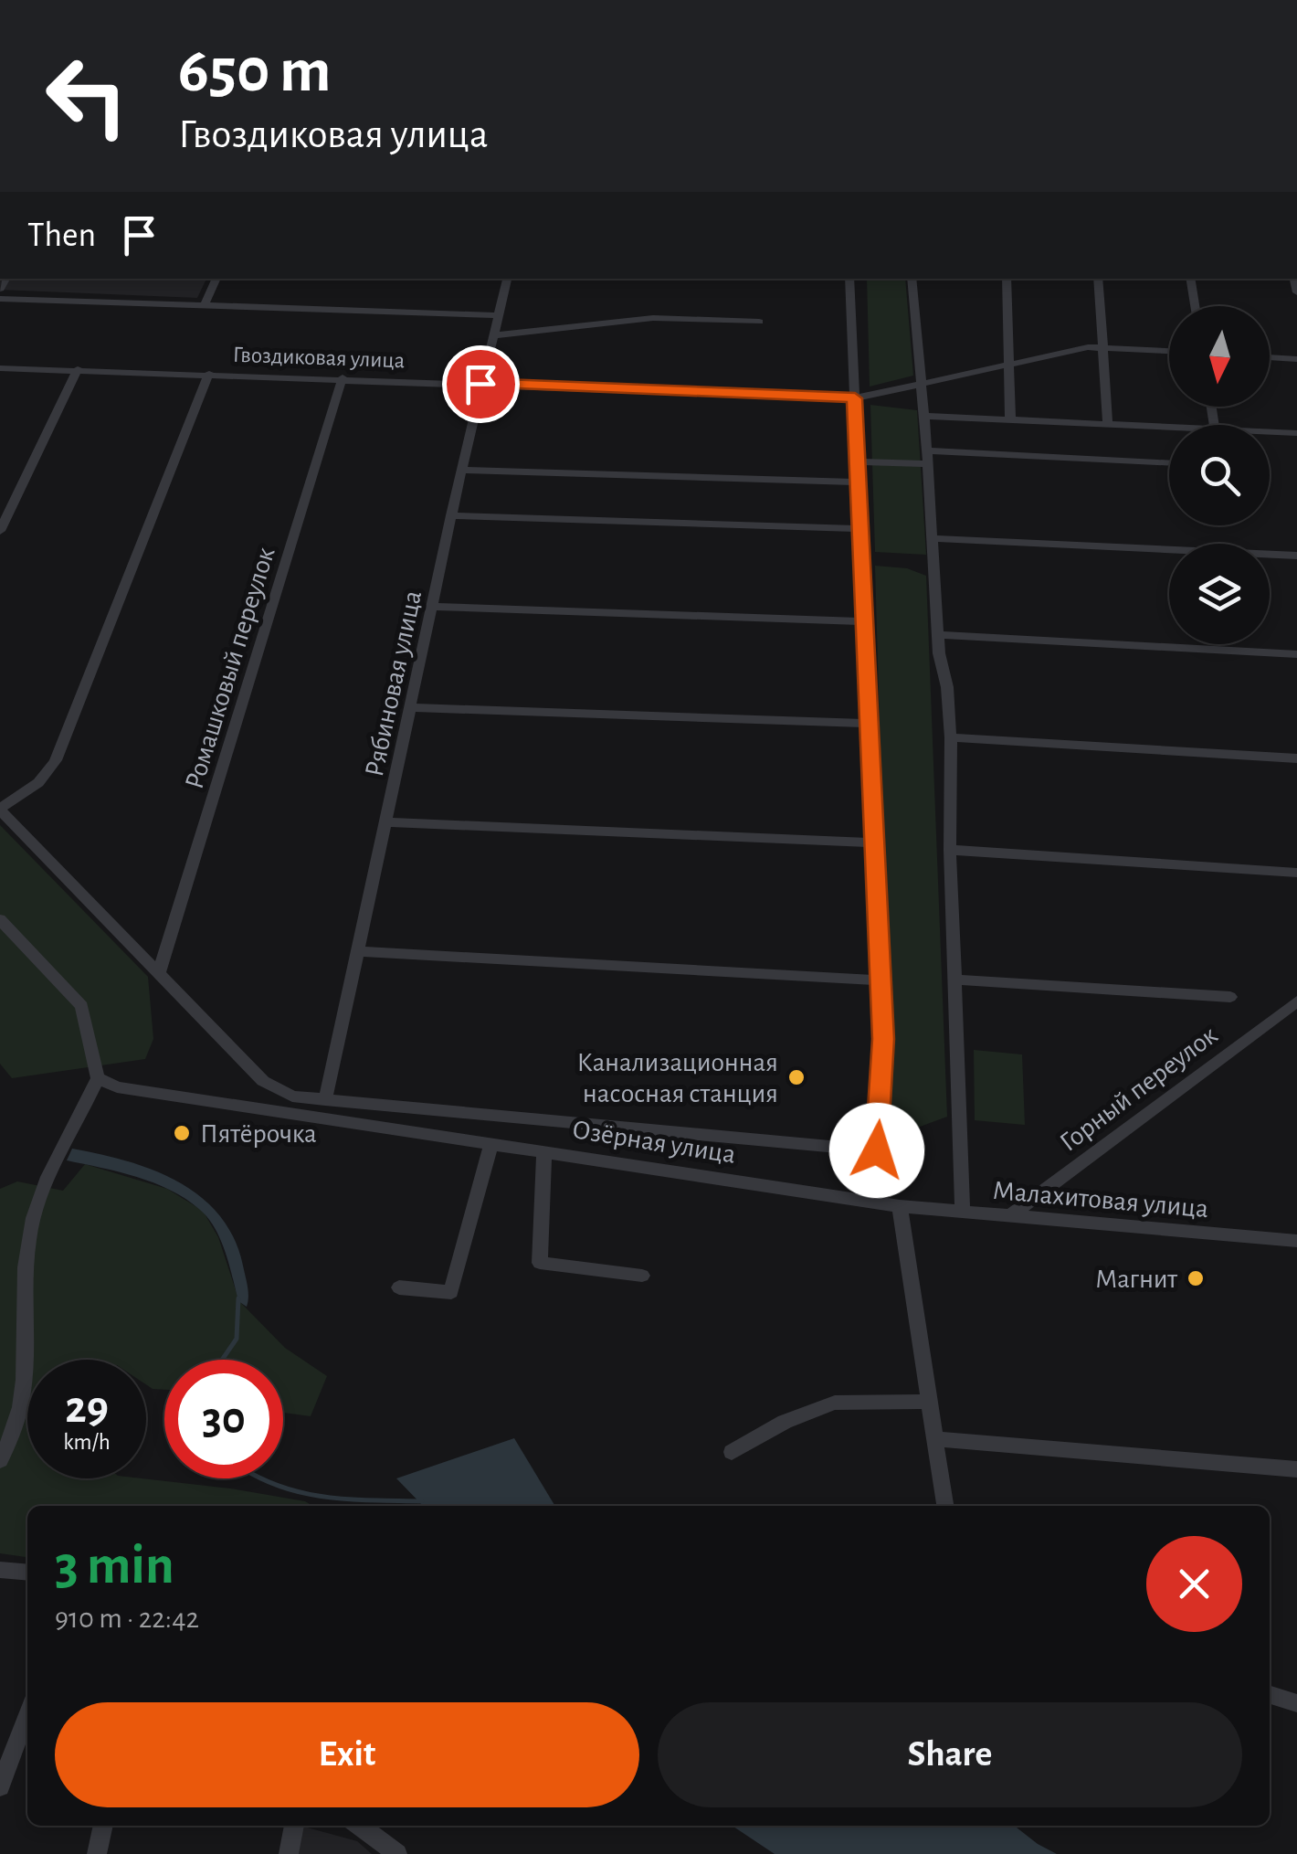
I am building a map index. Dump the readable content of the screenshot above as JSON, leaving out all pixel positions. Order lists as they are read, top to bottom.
{
  "streets": {
    "street": [
      "Гвоздиковая улица",
      "Ромашковый переулок",
      "Рябиновая улица",
      "Горный переулок",
      "Озёрная улица",
      "Малахитовая улица"
    ]
  },
  "crossings": [
    ["Гвоздиковая улица", "Ромашковый переулок"],
    ["Гвоздиковая улица", "Рябиновая улица"],
    ["Горный переулок", "Малахитовая улица"],
    ["Озёрная улица", "Малахитовая улица"]
  ],
  "places": ["Канализационная насосная станция", "Пятёрочка", "Магнит"],
  "north": "bottom",
  "page": {
    "turn": ["650 m", "Гвоздиковая улица"],
    "then": "Then",
    "speed": "29 km/h",
    "limit": "30",
    "heading": ["3 min", "910 m · 22:42"],
    "buttons": ["Exit", "Share"]
  }
}
